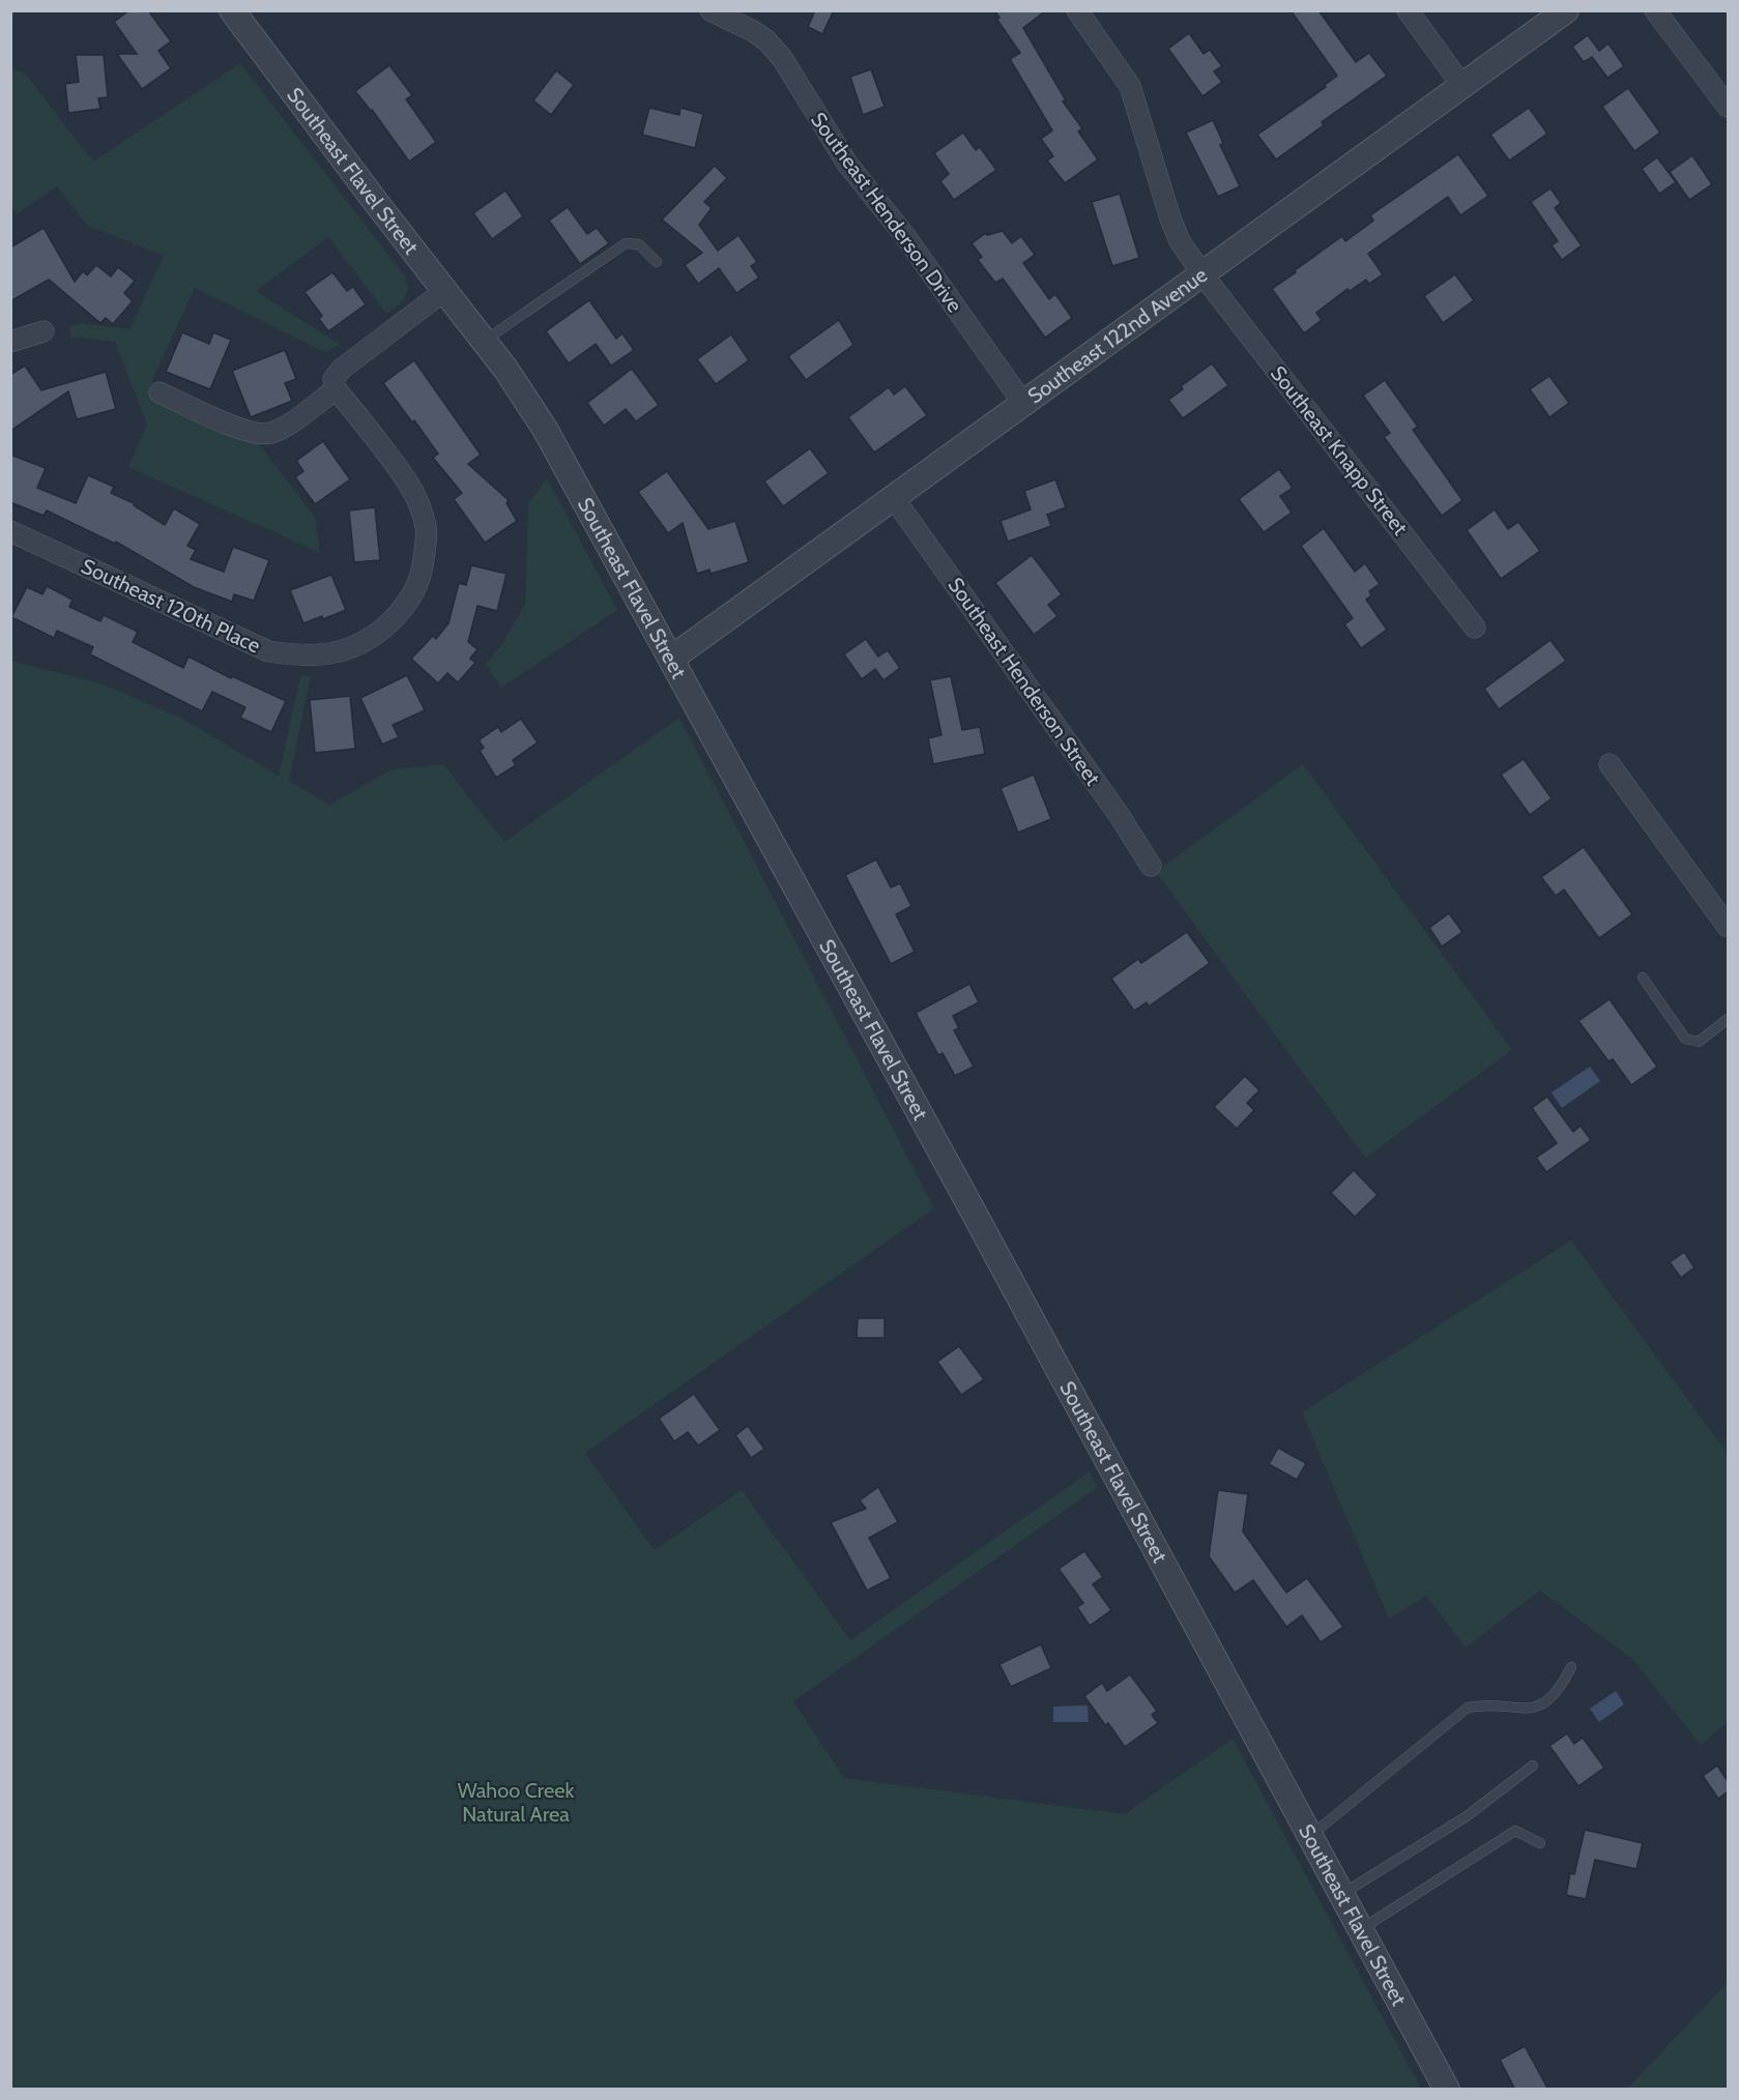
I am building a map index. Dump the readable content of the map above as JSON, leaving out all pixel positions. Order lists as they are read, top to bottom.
{
  "streets": {
    "street": [
      "Southeast Flavel Street",
      "Southeast Henderson Drive",
      "Southeast 122nd Avenue",
      "Southeast Knapp Street",
      "Southeast 120th Place",
      "Southeast Henderson Street"
    ]
  },
  "crossings": [
    ["Southeast Flavel Street", "Southeast 122nd Avenue"],
    ["Southeast Henderson Drive", "Southeast 122nd Avenue"],
    ["Southeast 122nd Avenue", "Southeast Knapp Street"],
    ["Southeast 122nd Avenue", "Southeast Henderson Street"]
  ],
  "parks": ["Wahoo Creek Natural Area"]
}
